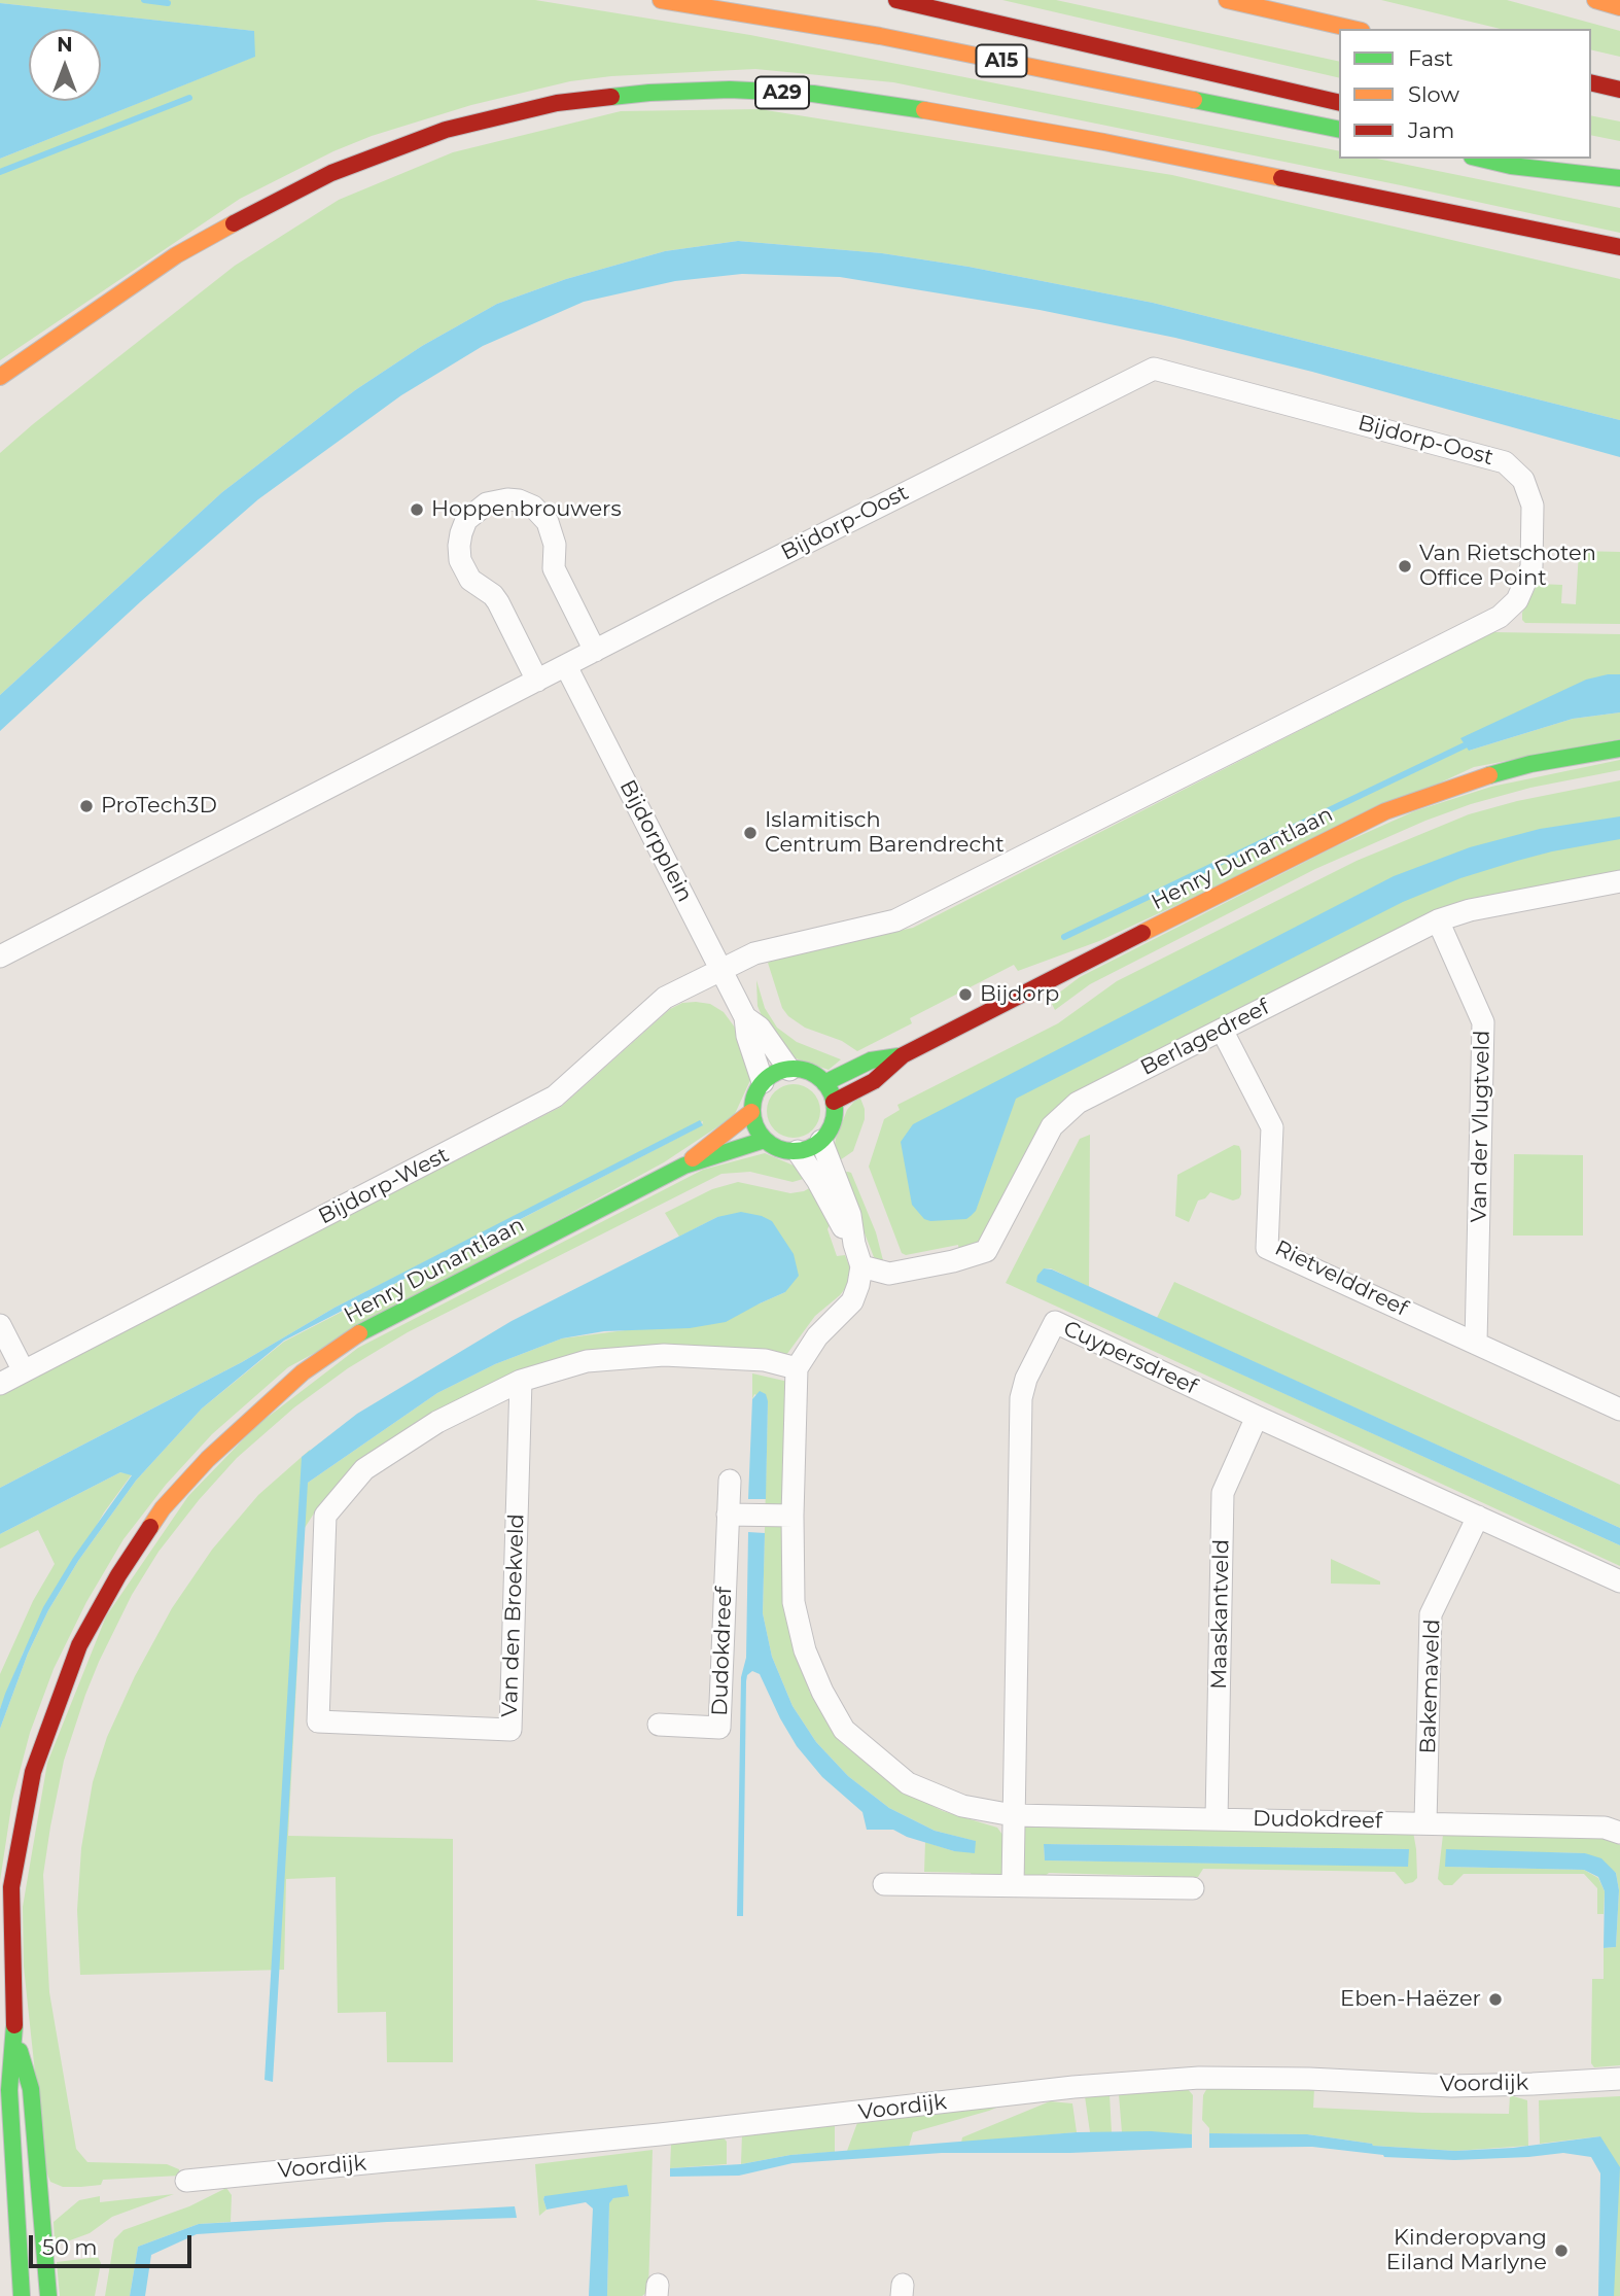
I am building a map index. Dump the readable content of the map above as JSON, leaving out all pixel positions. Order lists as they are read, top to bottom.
{
  "streets": {
    "main road": ["A15", "A29", "Henry Dunantlaan"],
    "street": [
      "Bijdorp-Oost",
      "Bijdorpplein",
      "Berlagedreef",
      "Van der Vlugtveld",
      "Bijdorp-West",
      "Rietvelddreef",
      "Cuypersdreef",
      "Maaskantveld",
      "Van den Broekveld",
      "Dudokdreef",
      "Bakemaveld",
      "Voordijk"
    ]
  },
  "crossings": [
    ["Bijdorp-Oost", "Bijdorpplein"],
    ["Bijdorp-Oost", "Bijdorp-West"],
    ["Bijdorpplein", "Henry Dunantlaan"],
    ["Bijdorpplein", "Bijdorp-West"],
    ["Berlagedreef", "Van der Vlugtveld"],
    ["Berlagedreef", "Rietvelddreef"],
    ["Van der Vlugtveld", "Rietvelddreef"],
    ["Cuypersdreef", "Maaskantveld"],
    ["Cuypersdreef", "Dudokdreef"],
    ["Cuypersdreef", "Bakemaveld"],
    ["Maaskantveld", "Dudokdreef"],
    ["Van den Broekveld", "Dudokdreef"],
    ["Dudokdreef", "Bakemaveld"]
  ],
  "places": [
    "Hoppenbrouwers",
    "Van Rietschoten Office Point",
    "ProTech3D",
    "Islamitisch Centrum Barendrecht",
    "Bijdorp",
    "Eben-Haëzer",
    "Kinderopvang Eiland Marlyne"
  ],
  "legend": ["Fast", "Slow", "Jam"],
  "scale_bar": "50 m",
  "north": "top"
}
